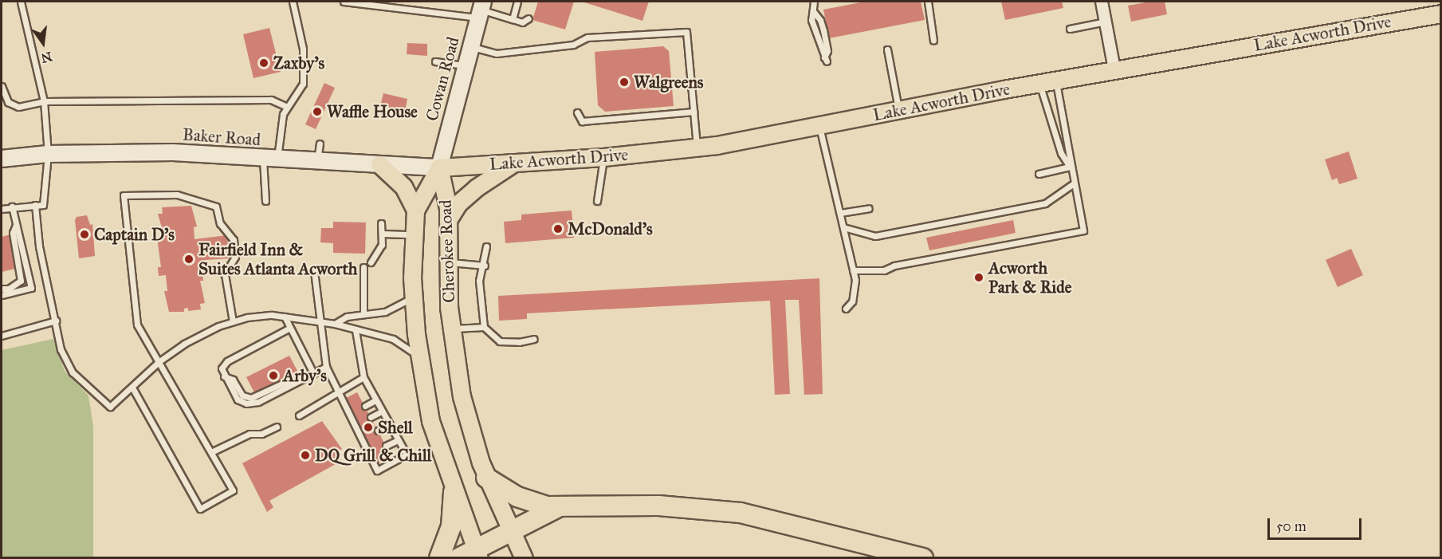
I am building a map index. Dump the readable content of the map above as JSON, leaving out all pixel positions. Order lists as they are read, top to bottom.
{
  "streets": {
    "main road": [
      "Lake Acworth Drive",
      "Cowan Road",
      "Baker Road",
      "Cherokee Road"
    ]
  },
  "crossings": [
    ["Lake Acworth Drive", "Cowan Road"],
    ["Lake Acworth Drive", "Baker Road"],
    ["Lake Acworth Drive", "Cherokee Road"],
    ["Cowan Road", "Baker Road"],
    ["Cowan Road", "Cherokee Road"],
    ["Baker Road", "Cherokee Road"]
  ],
  "places": [
    "Zaxby's",
    "Walgreens",
    "Waffle House",
    "McDonald's",
    "Captain D's",
    "Fairfield Inn & Suites Atlanta Acworth",
    "Acworth Park & Ride",
    "Arby's",
    "Shell",
    "DQ Grill & Chill"
  ],
  "scale_bar": "50 m",
  "north": "bottom"
}
